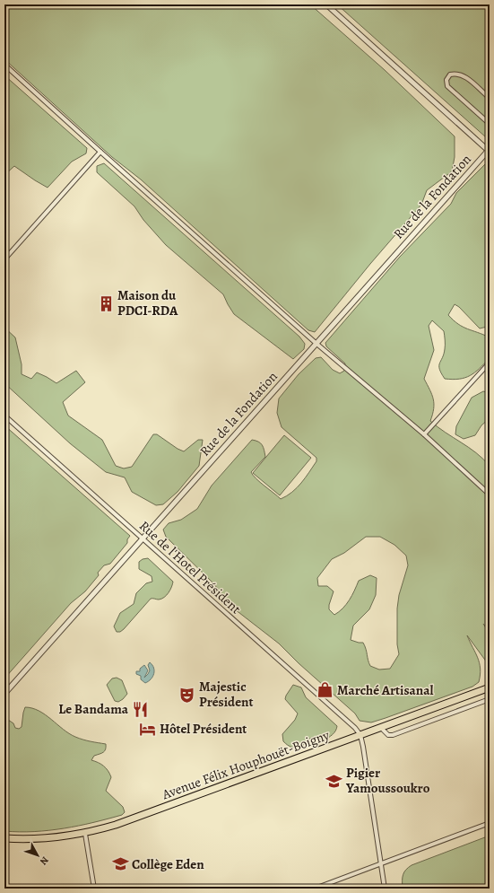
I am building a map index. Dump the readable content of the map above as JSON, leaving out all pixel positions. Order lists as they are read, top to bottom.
{
  "streets": {
    "highway": ["Avenue Félix Houphouët-Boigny"],
    "street": ["Rue de la Fondation", "Rue de l'Hotel Président"]
  },
  "crossings": [
    ["Rue de la Fondation", "Rue de l'Hotel Président"],
    ["Rue de l'Hotel Président", "Avenue Félix Houphouët-Boigny"]
  ],
  "places": {
    "building": ["Maison du PDCI-RDA"],
    "shop": ["Marché Artisanal"],
    "theatre": ["Majestic Président"],
    "restaurant": ["Le Bandama"],
    "hotel": ["Hôtel Président"],
    "school or university": ["Pigier Yamoussoukro", "Collège Eden"]
  },
  "north": "bottom right"
}
